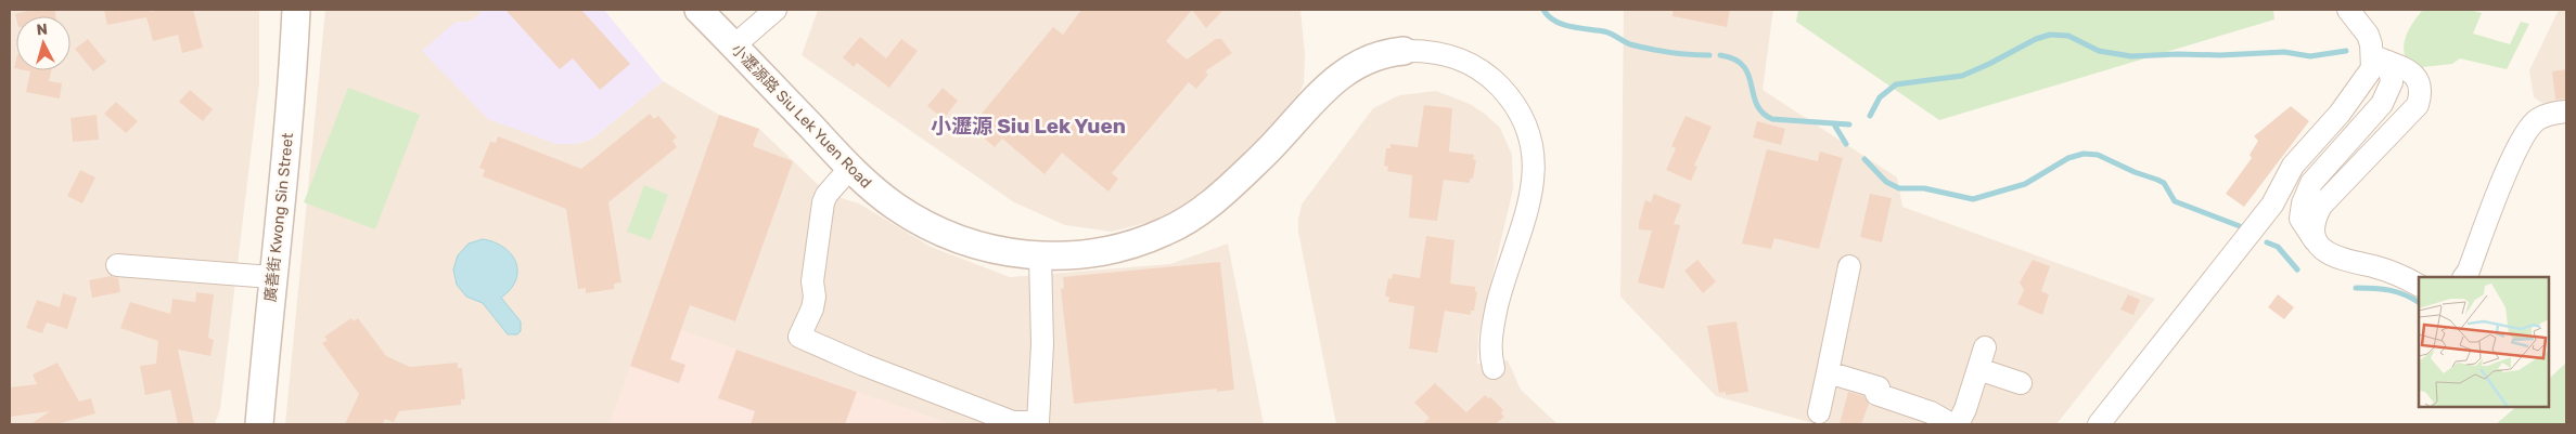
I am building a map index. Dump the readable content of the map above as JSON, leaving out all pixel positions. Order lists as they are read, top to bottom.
{
  "streets": {
    "street": ["小瀝源路 Siu Lek Yuen Road", "廣善街 Kwong Sin Street"]
  },
  "districts": ["小瀝源 Siu Lek Yuen"],
  "north": "top"
}
